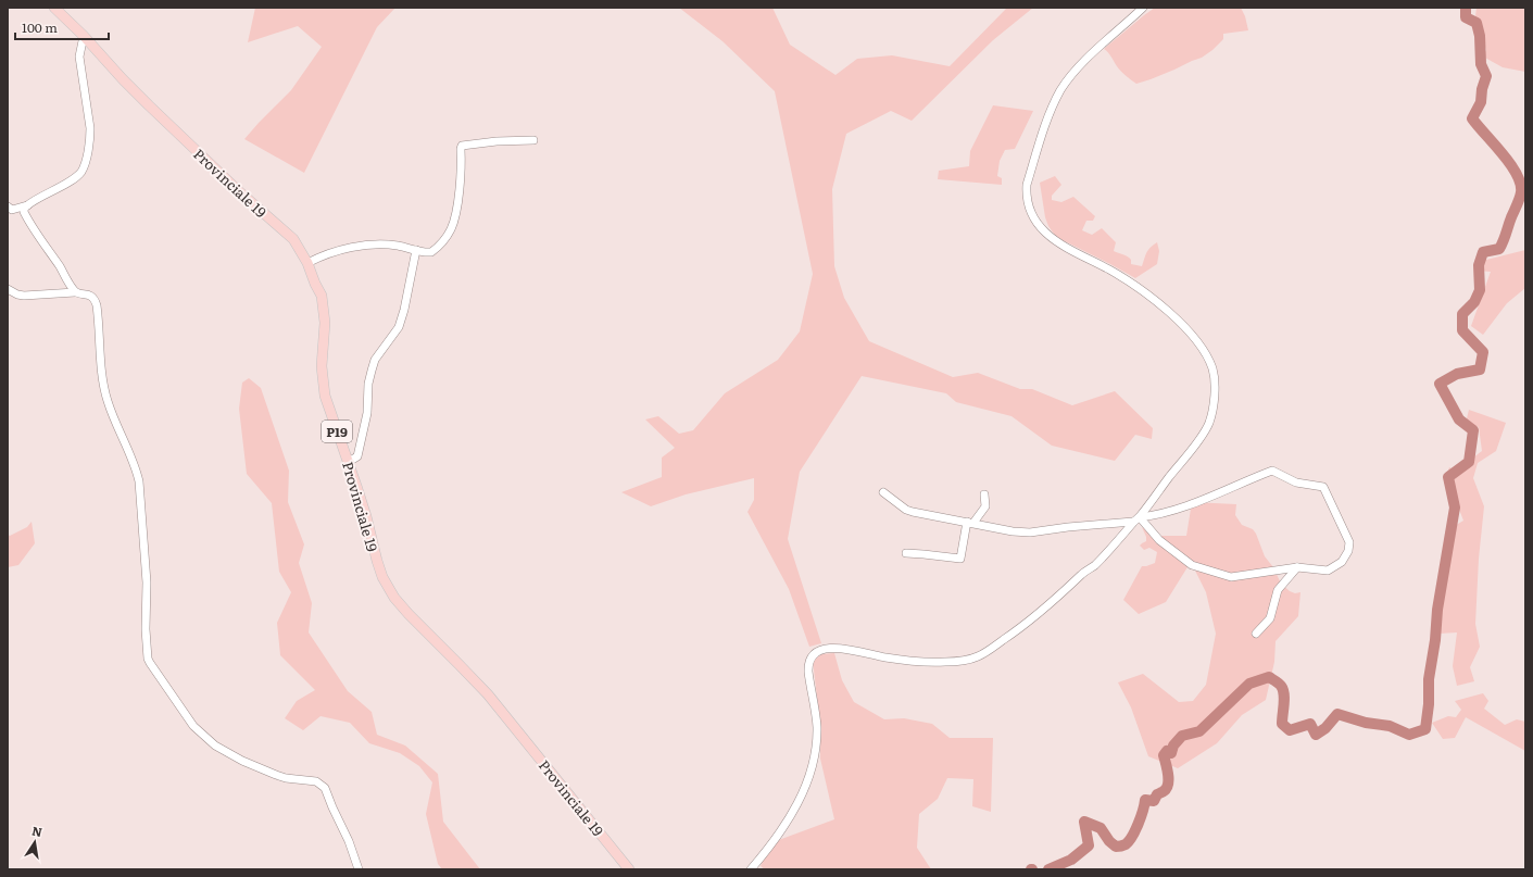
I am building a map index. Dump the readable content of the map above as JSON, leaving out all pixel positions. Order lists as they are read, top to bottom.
{
  "streets": {
    "main road": ["Provinciale 19", "P19"]
  },
  "scale_bar": "100 m",
  "north": "top"
}
